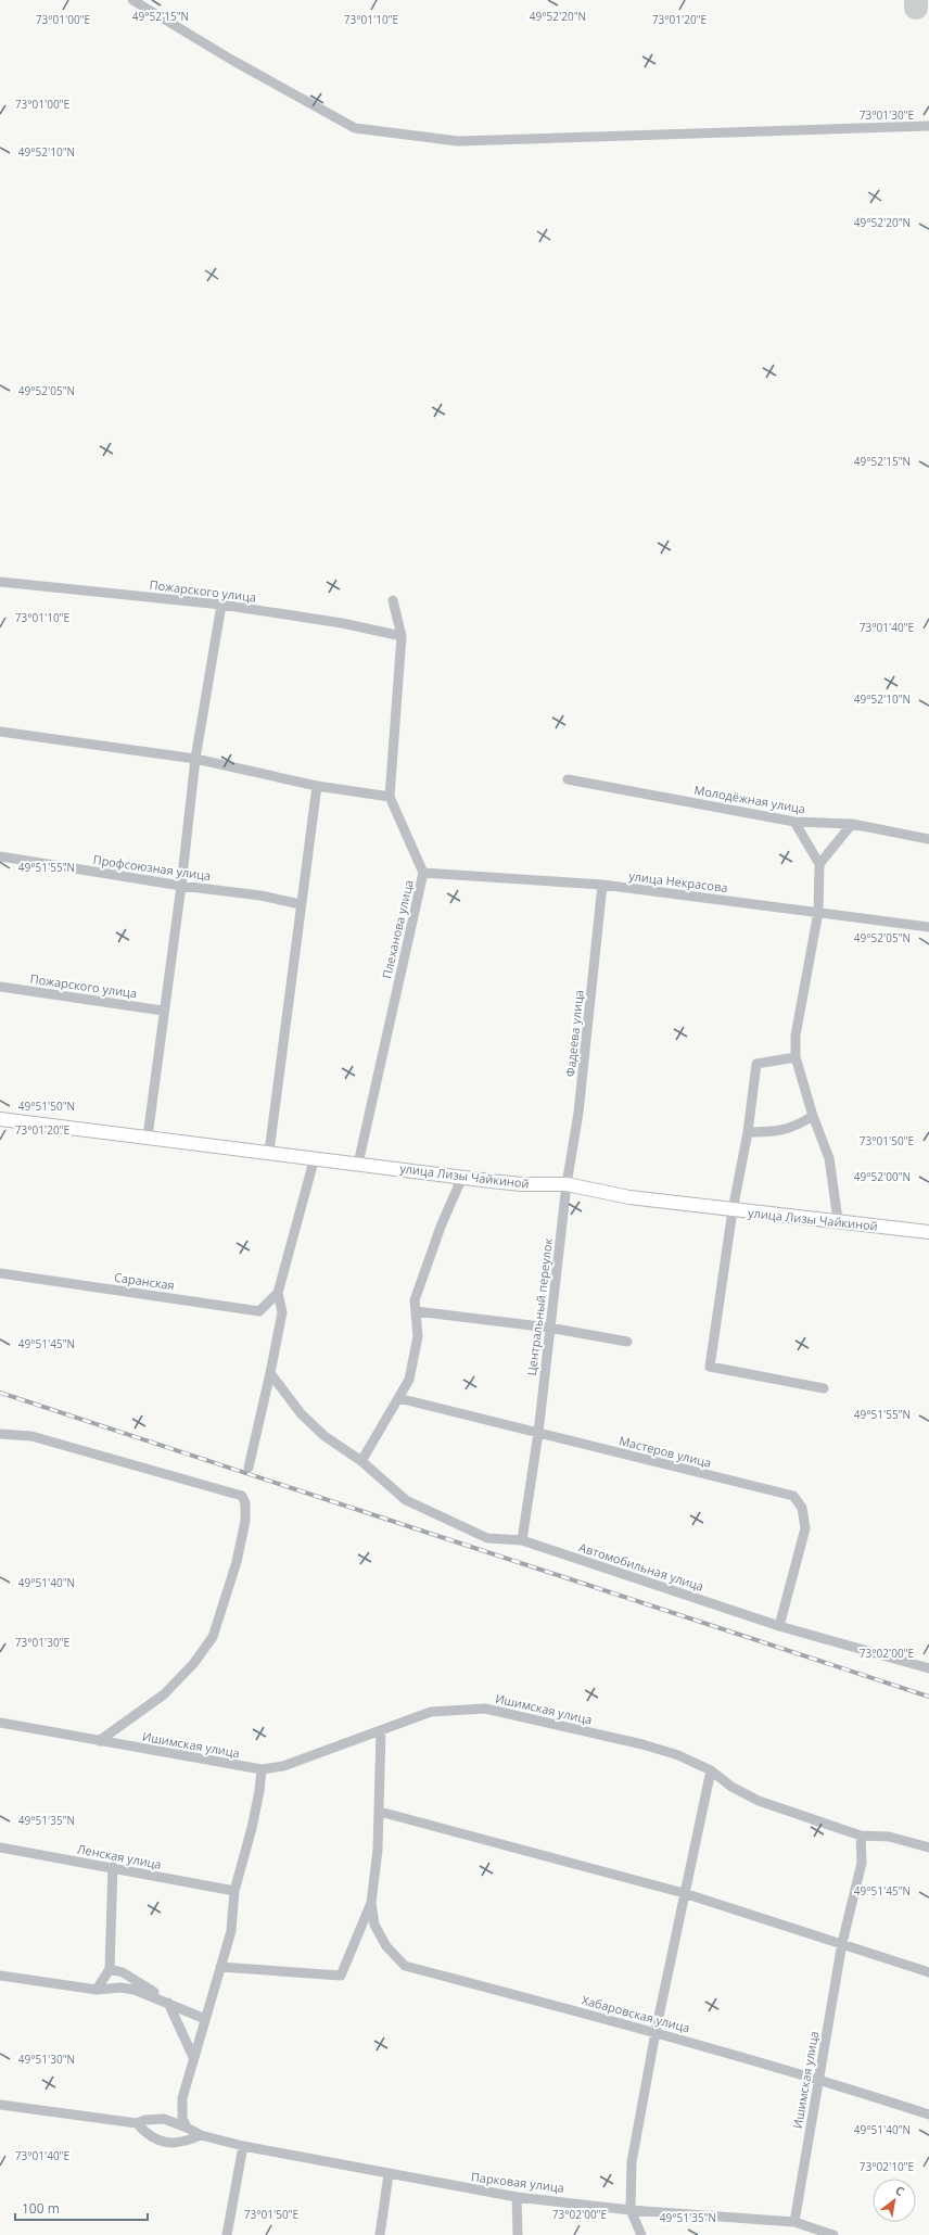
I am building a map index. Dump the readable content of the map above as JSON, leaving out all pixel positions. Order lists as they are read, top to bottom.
{
  "streets": {
    "street": [
      "Пожарского улица",
      "Молодёжная улица",
      "Профсоюзная улица",
      "улица Некрасова",
      "Плеханова улица",
      "Фадеева улица",
      "улица Лизы Чайкиной",
      "Саранская",
      "Центральный переулок",
      "Мастеров улица",
      "Автомобильная улица",
      "Ишимская улица",
      "Ленская улица",
      "Хабаровская улица",
      "Парковая улица"
    ]
  },
  "crossings": [
    ["Пожарского улица", "Плеханова улица"],
    ["улица Некрасова", "Плеханова улица"],
    ["улица Некрасова", "Фадеева улица"],
    ["Плеханова улица", "улица Лизы Чайкиной"],
    ["Фадеева улица", "улица Лизы Чайкиной"],
    ["Фадеева улица", "Центральный переулок"],
    ["улица Лизы Чайкиной", "Центральный переулок"],
    ["Центральный переулок", "Мастеров улица"],
    ["Центральный переулок", "Автомобильная улица"],
    ["Мастеров улица", "Автомобильная улица"],
    ["Ишимская улица", "Хабаровская улица"],
    ["Ишимская улица", "Парковая улица"]
  ],
  "scale_bar": "100 m",
  "north": "top right",
  "coordinates": [
    "49°52'15\"N",
    "49°52'20\"N",
    "73°01'00\"E",
    "73°01'10\"E",
    "73°01'20\"E",
    "73°01'30\"E",
    "49°52'10\"N",
    "49°52'05\"N",
    "73°01'40\"E",
    "49°51'55\"N",
    "49°51'50\"N",
    "73°01'50\"E",
    "49°52'00\"N",
    "49°51'45\"N",
    "49°51'40\"N",
    "73°02'00\"E",
    "49°51'35\"N",
    "49°51'30\"N",
    "73°02'10\"E"
  ]
}
